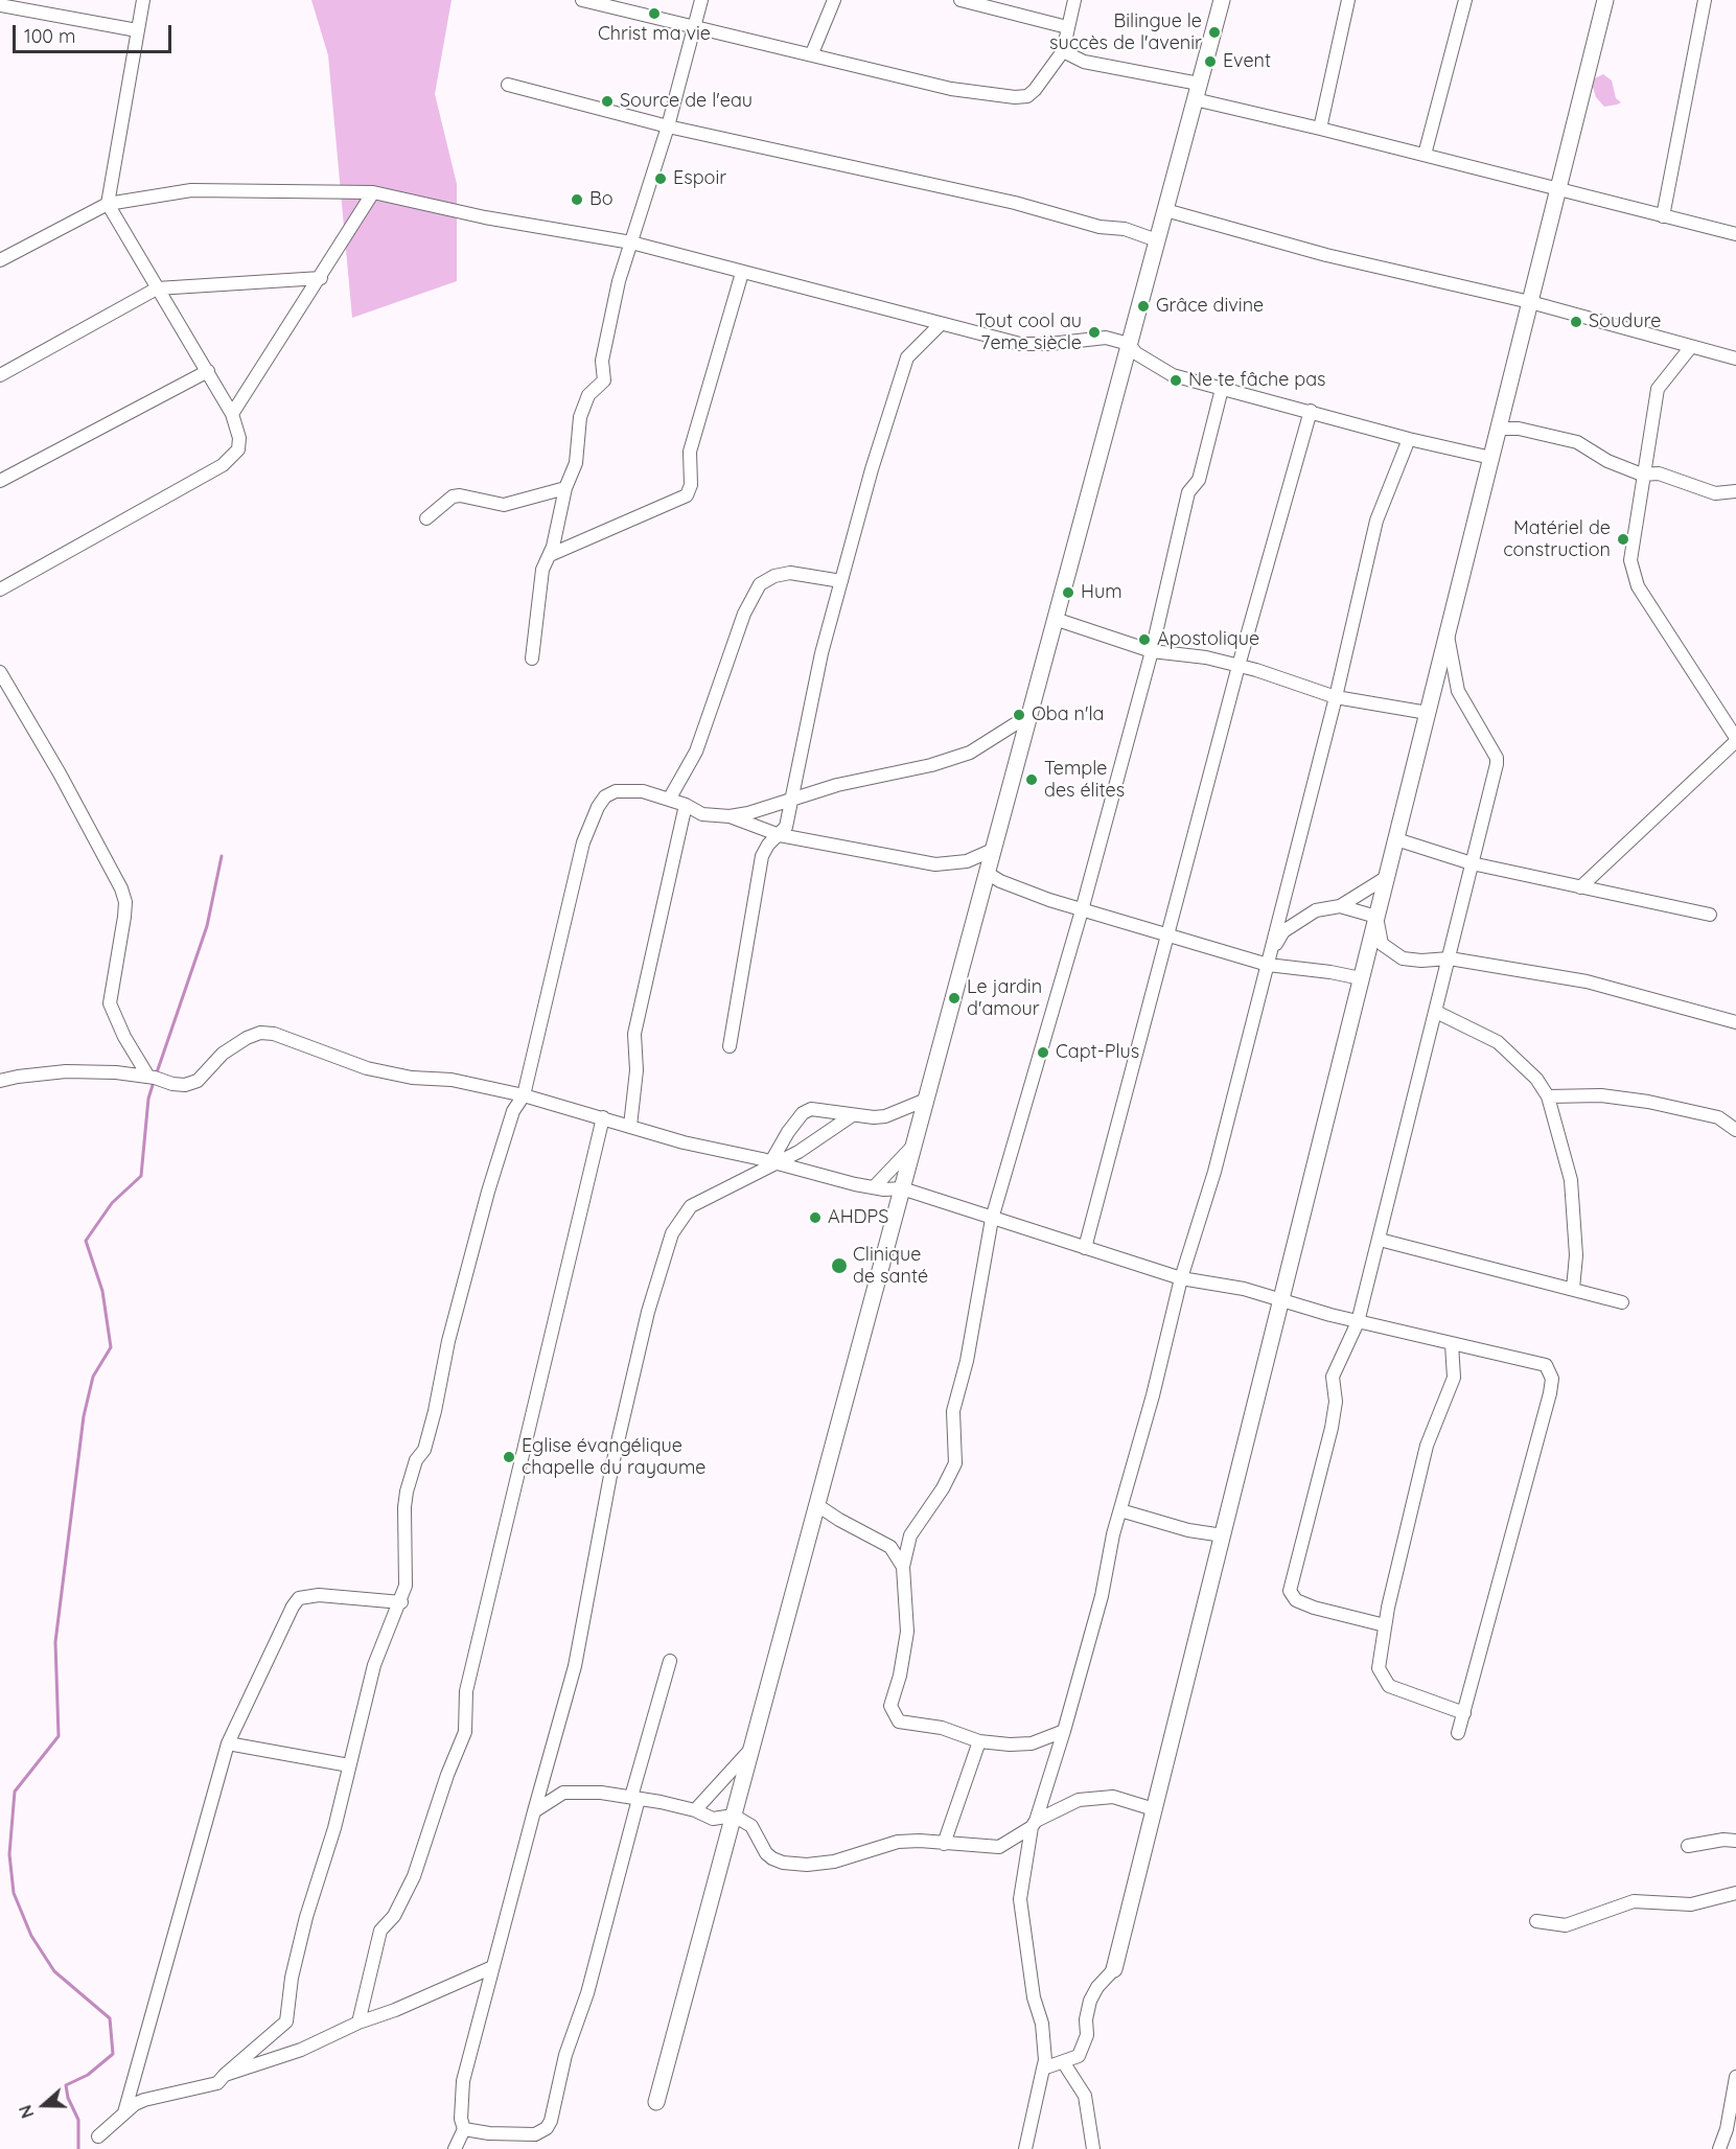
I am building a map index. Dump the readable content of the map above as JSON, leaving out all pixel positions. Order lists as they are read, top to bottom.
{
  "places": [
    "Christ ma vie",
    "Bilingue le succès de l'avenir",
    "Event",
    "Source de l'eau",
    "Espoir",
    "Bo",
    "Grâce divine",
    "Soudure",
    "Tout cool au 7eme siècle",
    "Ne te fâche pas",
    "Matériel de construction",
    "Hum",
    "Apostolique",
    "Oba n'la",
    "Temple des élites",
    "Le jardin d'amour",
    "Capt-Plus",
    "AHDPS",
    "Clinique de santé",
    "Eglise évangélique chapelle du rayaume"
  ],
  "scale_bar": "100 m",
  "north": "left"
}
